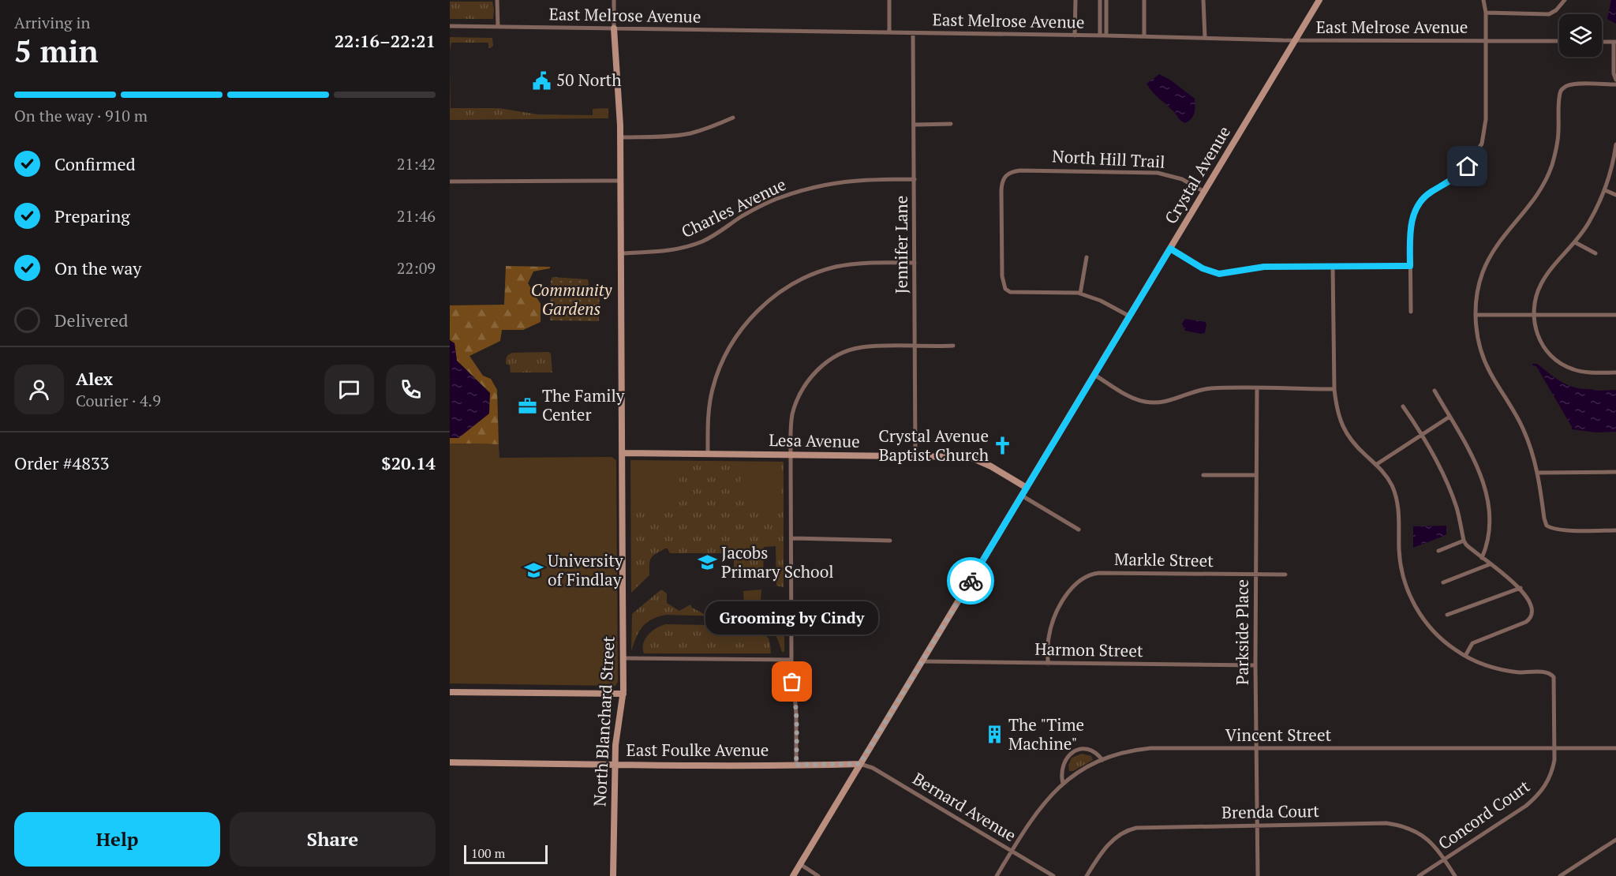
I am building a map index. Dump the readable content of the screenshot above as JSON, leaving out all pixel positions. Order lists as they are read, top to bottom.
{
  "streets": {
    "street": [
      "East Melrose Avenue",
      "North Hill Trail",
      "Crystal Avenue",
      "Charles Avenue",
      "Jennifer Lane",
      "Lesa Avenue",
      "Markle Street",
      "Parkside Place",
      "Harmon Street",
      "North Blanchard Street",
      "Vincent Street",
      "East Foulke Avenue",
      "Bernard Avenue",
      "Brenda Court",
      "Concord Court"
    ]
  },
  "crossings": [
    ["East Melrose Avenue", "Crystal Avenue"],
    ["East Melrose Avenue", "Jennifer Lane"],
    ["East Melrose Avenue", "North Blanchard Street"],
    ["North Hill Trail", "Crystal Avenue"],
    ["Crystal Avenue", "Lesa Avenue"],
    ["Crystal Avenue", "Harmon Street"],
    ["Crystal Avenue", "East Foulke Avenue"],
    ["Crystal Avenue", "Bernard Avenue"],
    ["Charles Avenue", "Jennifer Lane"],
    ["Charles Avenue", "North Blanchard Street"],
    ["Jennifer Lane", "Lesa Avenue"],
    ["Lesa Avenue", "North Blanchard Street"],
    ["Markle Street", "Parkside Place"],
    ["Markle Street", "Harmon Street"],
    ["Parkside Place", "Harmon Street"],
    ["Parkside Place", "Vincent Street"],
    ["Parkside Place", "Brenda Court"],
    ["North Blanchard Street", "East Foulke Avenue"],
    ["Vincent Street", "Bernard Avenue"],
    ["Vincent Street", "Concord Court"],
    ["East Foulke Avenue", "Bernard Avenue"],
    ["Brenda Court", "Concord Court"]
  ],
  "parks": ["Community Gardens"],
  "places": {
    "public building": ["50 North"],
    "office": ["The Family Center"],
    "church": ["Crystal Avenue Baptist Church"],
    "school or university": ["Jacobs Primary School", "University of Findlay"],
    "other": ["Grooming by Cindy"],
    "building": ["The \"Time Machine\""]
  },
  "scale_bar": "100 m",
  "page": {
    "heading": ["5 min", "Arriving in", "22:16–22:21"],
    "panel": [
      "Alex",
      "Courier · 4.9",
      "Order #4833",
      "$20.14"
    ],
    "bar": "On the way · 910 m",
    "list": [
      ["Confirmed", "21:42"],
      ["Preparing", "21:46"],
      ["On the way", "22:09"],
      "Delivered"
    ],
    "bubble": "Grooming by Cindy",
    "buttons": ["Help", "Share"],
    "scale": "100 m"
  }
}
